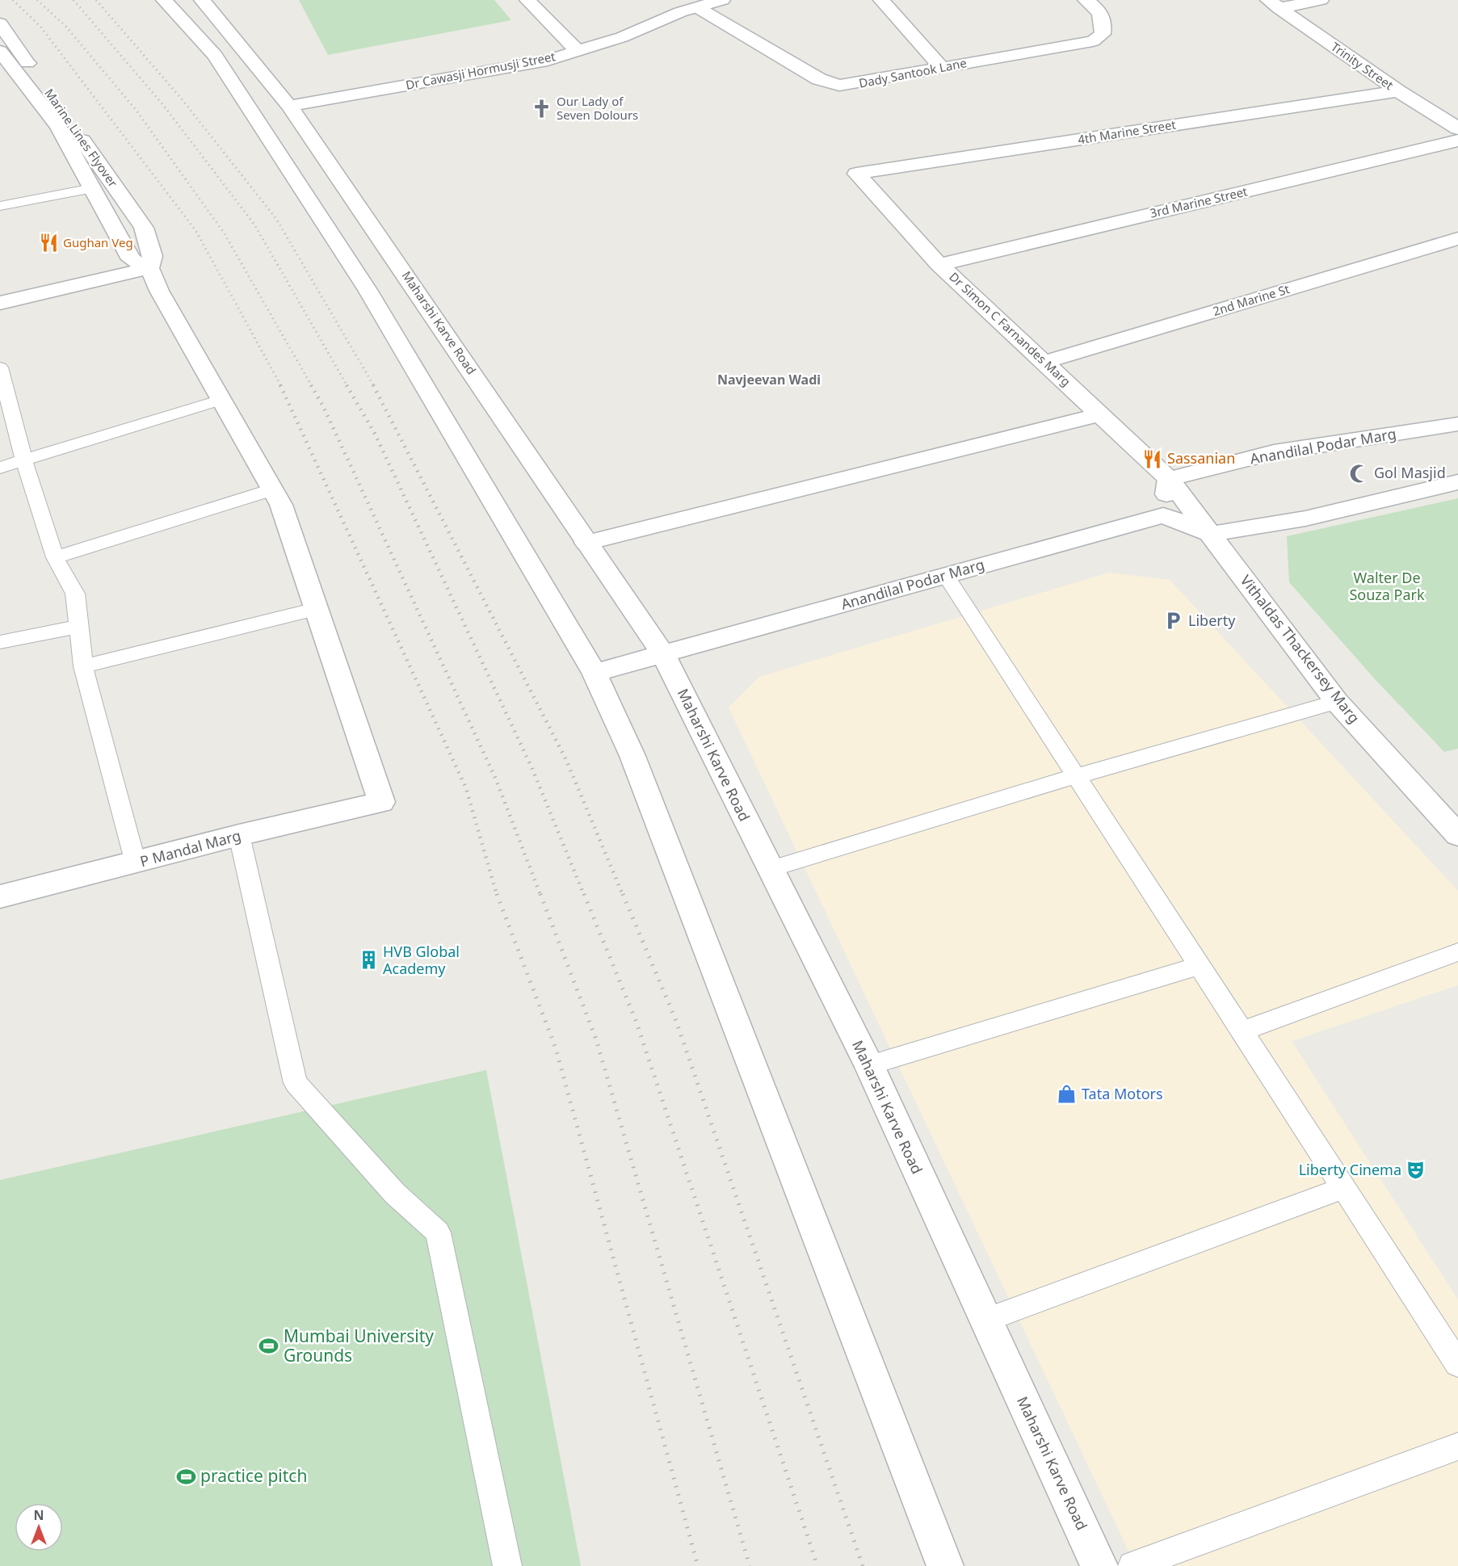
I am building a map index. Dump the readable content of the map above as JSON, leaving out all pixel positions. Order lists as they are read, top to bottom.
{
  "streets": {
    "street": [
      "Trinity Street",
      "Dr Cawasji Hormusji Street",
      "Dady Santook Lane",
      "4th Marine Street",
      "Marine Lines Flyover",
      "3rd Marine Street",
      "2nd Marine St",
      "Maharshi Karve Road",
      "Dr Simon C Farnandes Marg",
      "Anandilal Podar Marg",
      "Vithaldas Thackersey Marg",
      "P Mandal Marg"
    ]
  },
  "crossings": [
    ["Trinity Street", "4th Marine Street"],
    ["Dr Cawasji Hormusji Street", "Dady Santook Lane"],
    ["Dr Cawasji Hormusji Street", "Maharshi Karve Road"],
    ["4th Marine Street", "Dr Simon C Farnandes Marg"],
    ["Marine Lines Flyover", "P Mandal Marg"],
    ["3rd Marine Street", "Dr Simon C Farnandes Marg"],
    ["2nd Marine St", "Dr Simon C Farnandes Marg"],
    ["Maharshi Karve Road", "Anandilal Podar Marg"],
    ["Dr Simon C Farnandes Marg", "Anandilal Podar Marg"],
    ["Dr Simon C Farnandes Marg", "Vithaldas Thackersey Marg"],
    ["Anandilal Podar Marg", "Vithaldas Thackersey Marg"]
  ],
  "districts": ["Navjeevan Wadi"],
  "parks": ["Walter De Souza Park"],
  "places": {
    "church": ["Our Lady of Seven Dolours"],
    "restaurant": ["Gughan Veg", "Sassanian"],
    "mosque": ["Gol Masjid"],
    "parking": ["Liberty"],
    "building": ["HVB Global Academy"],
    "shop": ["Tata Motors"],
    "theatre": ["Liberty Cinema"],
    "sports": ["Mumbai University Grounds", "practice pitch"]
  },
  "north": "top"
}
